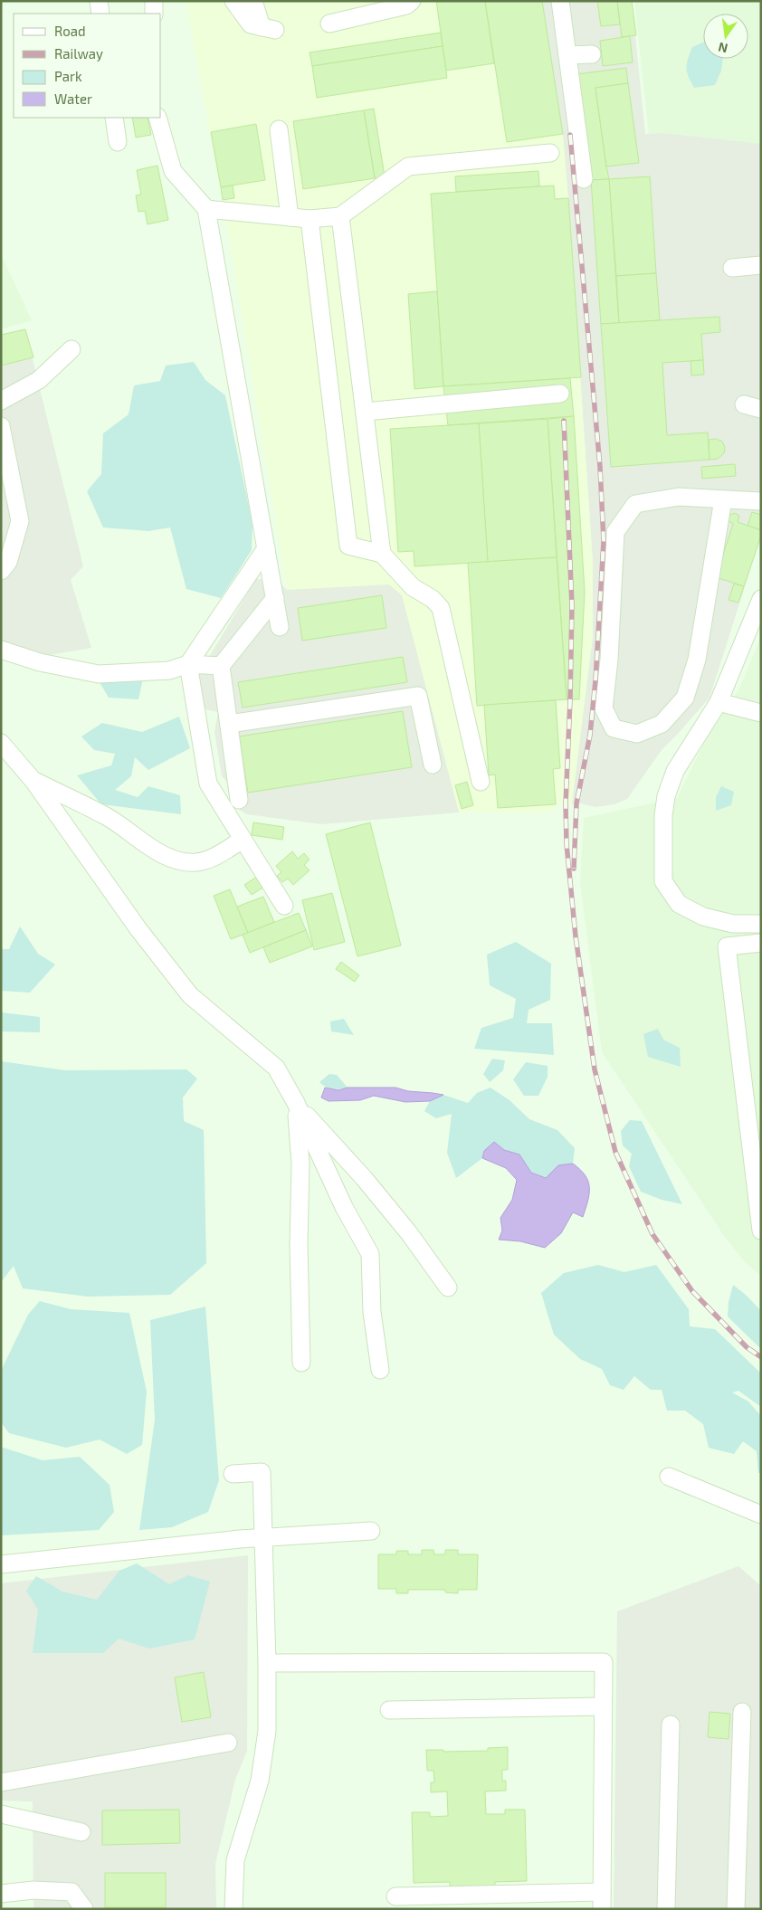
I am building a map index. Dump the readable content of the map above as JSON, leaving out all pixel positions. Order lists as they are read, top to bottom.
{
  "legend": [
    "Road",
    "Railway",
    "Park",
    "Water"
  ],
  "north": "bottom"
}
